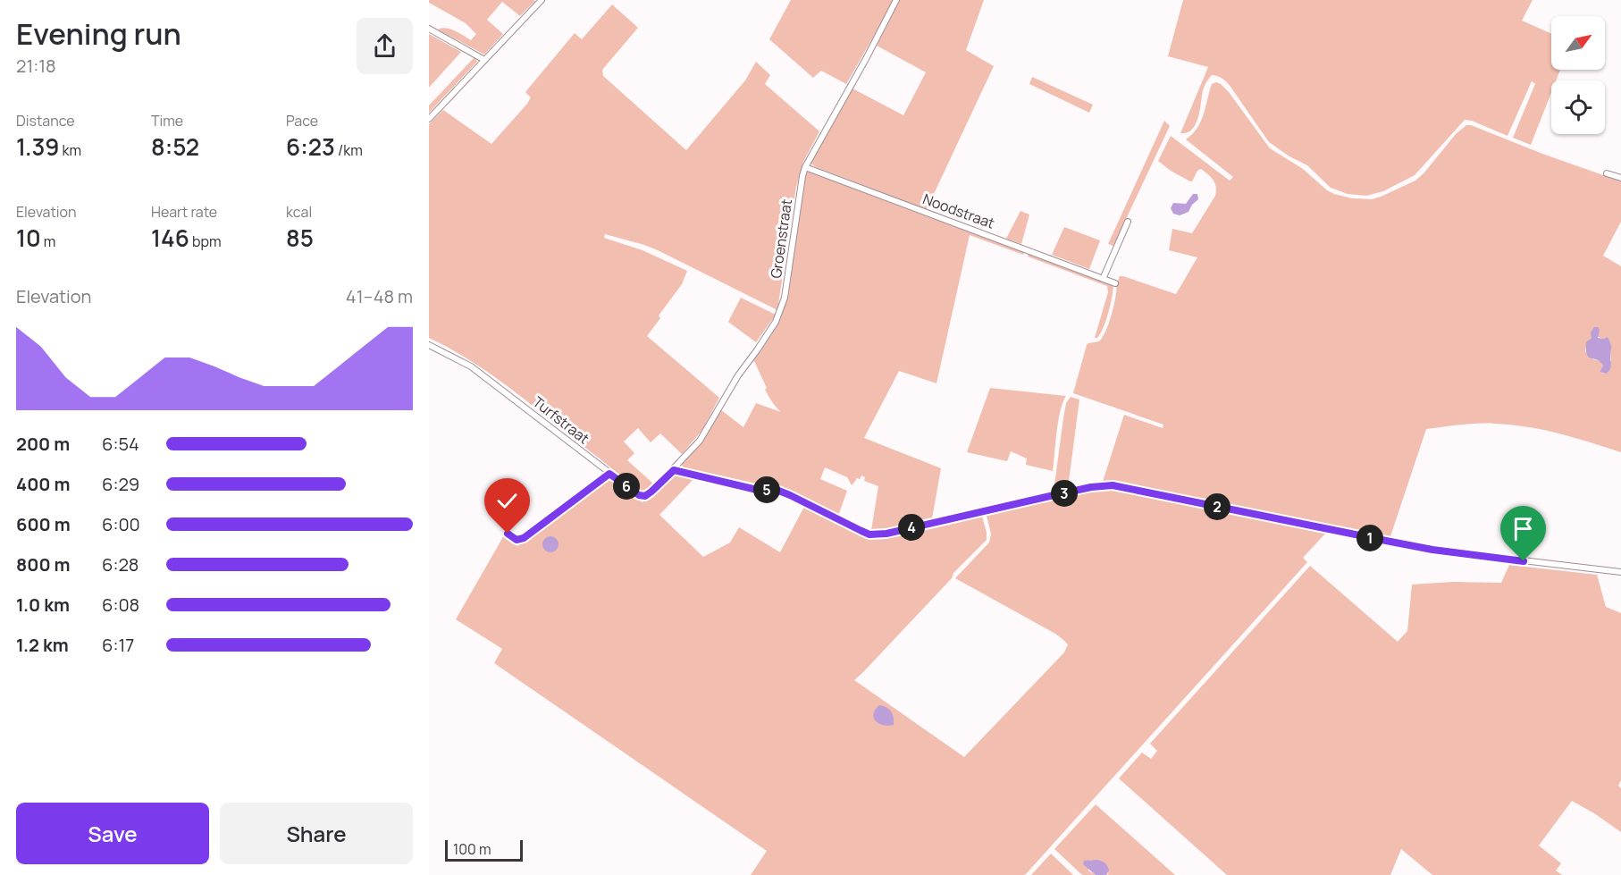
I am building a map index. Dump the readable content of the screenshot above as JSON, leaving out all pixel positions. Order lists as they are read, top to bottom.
{
  "streets": {
    "street": ["Noodstraat", "Groenstraat", "Turfstraat"]
  },
  "crossings": [
    ["Noodstraat", "Groenstraat"],
    ["Groenstraat", "Turfstraat"]
  ],
  "scale_bar": "100 m",
  "north": "top right",
  "page": {
    "heading": ["Evening run", "21:18"],
    "stats": [
      ["Distance", "1.39 km"],
      ["Time", "8:52"],
      ["Pace", "6:23 /km"],
      ["Elevation", "10 m"],
      ["Heart rate", "146 bpm"],
      ["kcal", "85"]
    ],
    "chart": ["Elevation", "41–48 m"],
    "list": [
      {
        "name": "200 m",
        "note": "6:54"
      },
      {
        "name": "400 m",
        "note": "6:29"
      },
      {
        "name": "600 m",
        "note": "6:00"
      },
      {
        "name": "800 m",
        "note": "6:28"
      },
      {
        "name": "1.0 km",
        "note": "6:08"
      },
      {
        "name": "1.2 km",
        "note": "6:17"
      }
    ],
    "pins": [
      "6",
      "5",
      "3",
      "2",
      "4",
      "1"
    ],
    "buttons": ["Save", "Share"],
    "scale": "100 m"
  }
}
